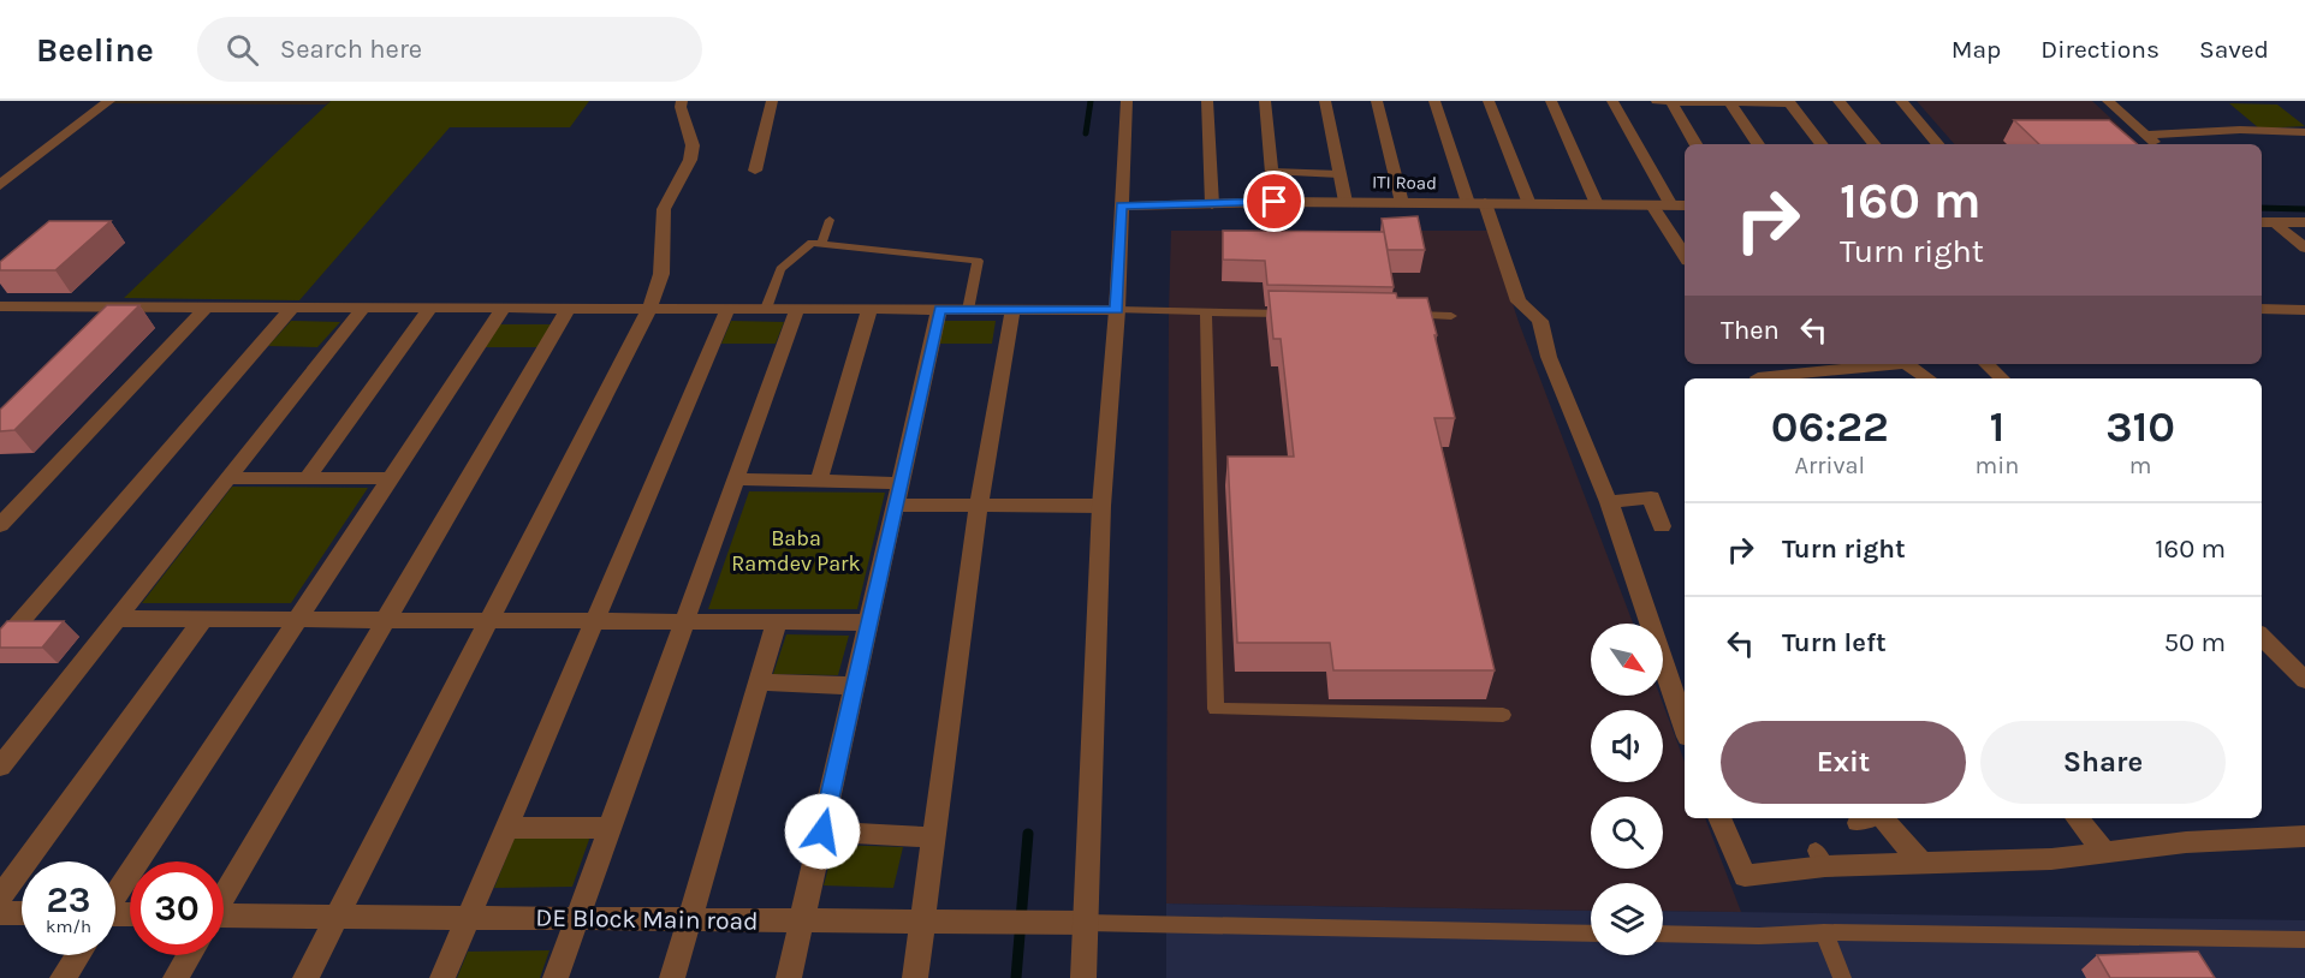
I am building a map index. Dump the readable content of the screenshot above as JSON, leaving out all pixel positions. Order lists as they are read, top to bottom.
{
  "streets": {
    "street": ["ITI Road", "DE Block Main road"]
  },
  "parks": ["Baba Ramdev Park"],
  "north": "bottom right",
  "page": {
    "header": "Beeline",
    "search": "Search here",
    "nav": ["Map", "Directions", "Saved"],
    "turn": ["160 m", "Turn right"],
    "then": "Then",
    "eta": [
      "06:22",
      "Arrival",
      "1",
      "min",
      "310",
      "m"
    ],
    "list": [
      {
        "name": "Turn right",
        "value": "160 m"
      },
      {
        "name": "Turn left",
        "value": "50 m"
      }
    ],
    "buttons": ["Exit", "Share"],
    "speed": "23 km/h",
    "limit": "30"
  }
}
